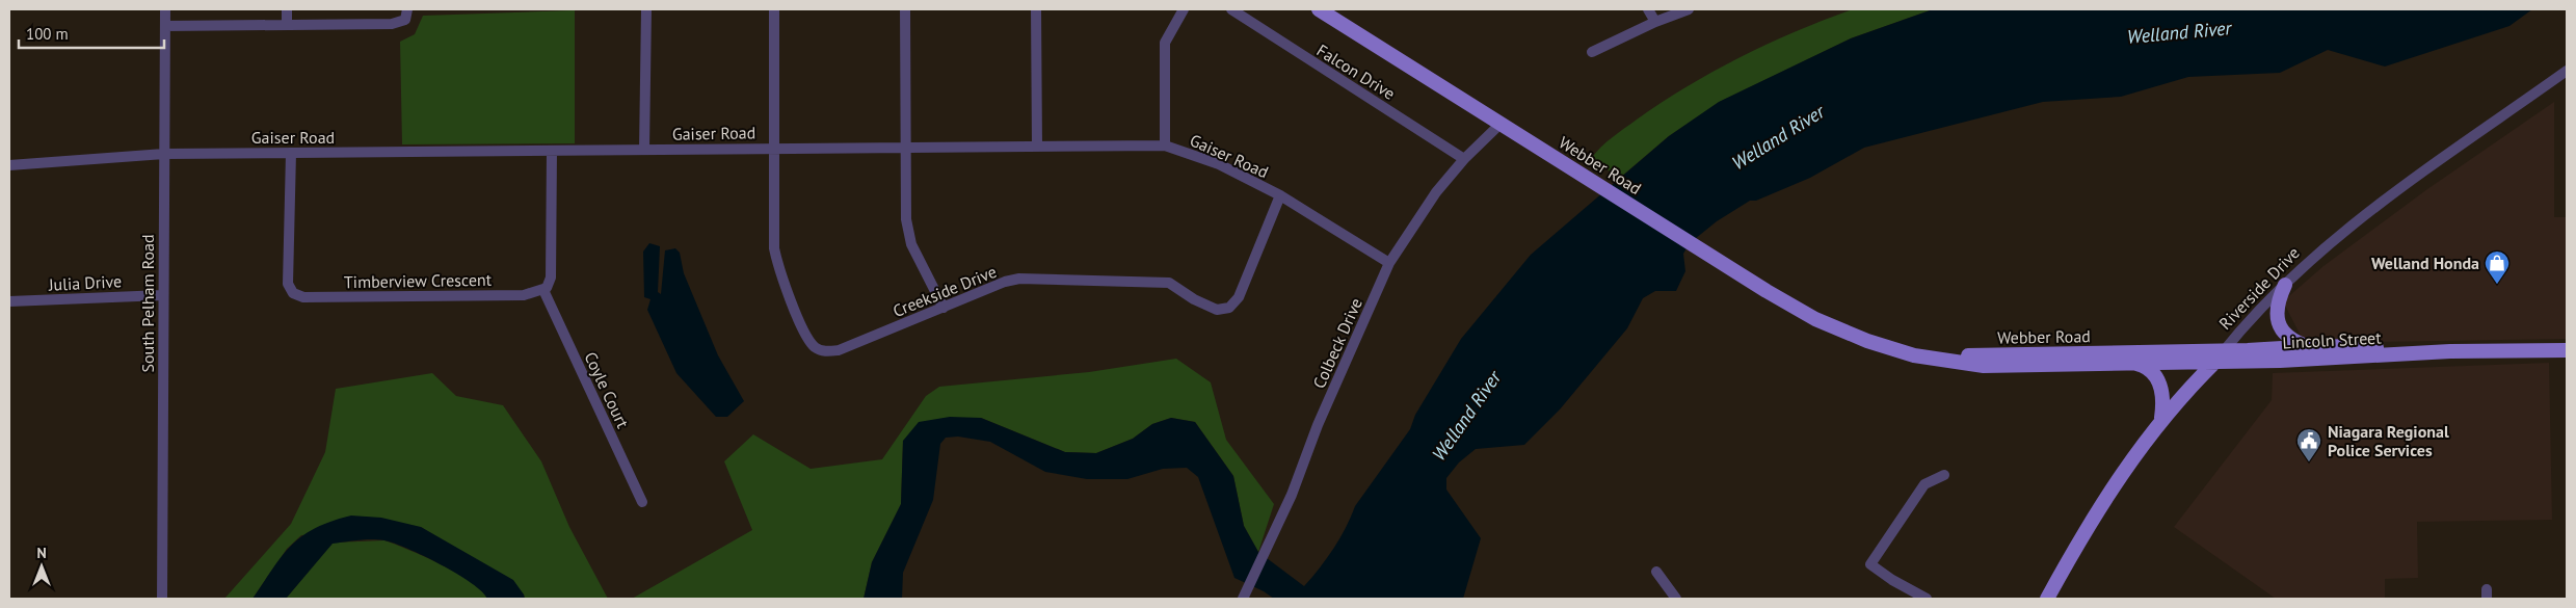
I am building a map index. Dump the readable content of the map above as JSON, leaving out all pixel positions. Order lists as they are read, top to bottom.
{
  "streets": {
    "main road": ["Webber Road", "Riverside Drive", "Lincoln Street"],
    "street": [
      "Falcon Drive",
      "Gaiser Road",
      "Timberview Crescent",
      "Julia Drive",
      "Creekside Drive",
      "South Pelham Road",
      "Colbeck Drive",
      "Coyle Court"
    ]
  },
  "crossings": [
    ["Falcon Drive", "Colbeck Drive"],
    ["Gaiser Road", "Timberview Crescent"],
    ["Gaiser Road", "Creekside Drive"],
    ["Gaiser Road", "South Pelham Road"],
    ["Gaiser Road", "Colbeck Drive"],
    ["Webber Road", "Riverside Drive"],
    ["Webber Road", "Lincoln Street"],
    ["Webber Road", "Colbeck Drive"],
    ["Timberview Crescent", "Coyle Court"],
    ["Julia Drive", "South Pelham Road"],
    ["Riverside Drive", "Lincoln Street"]
  ],
  "water": ["Welland River"],
  "places": {
    "shop": ["Welland Honda"],
    "public building": ["Niagara Regional Police Services"]
  },
  "scale_bar": "100 m",
  "north": "top"
}
